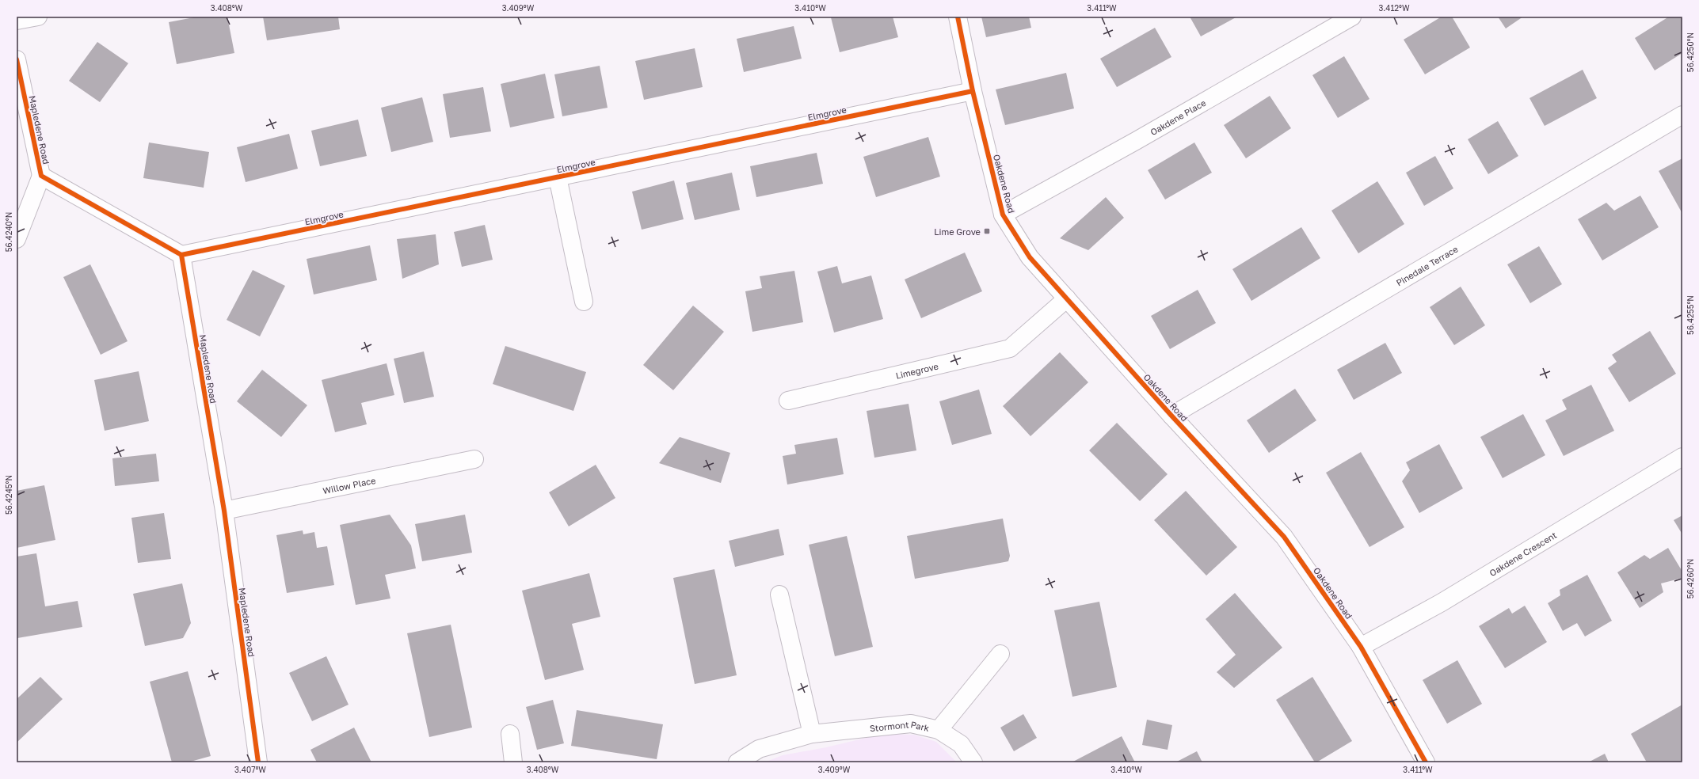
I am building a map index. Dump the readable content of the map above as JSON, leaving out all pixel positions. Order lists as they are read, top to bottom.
{
  "streets": {
    "street": [
      "Elmgrove",
      "Oakdene Place",
      "Mapledene Road",
      "Oakdene Road",
      "Pinedale Terrace",
      "Limegrove",
      "Willow Place",
      "Oakdene Crescent",
      "Stormont Park"
    ]
  },
  "crossings": [
    ["Elmgrove", "Mapledene Road"],
    ["Elmgrove", "Oakdene Road"],
    ["Oakdene Place", "Oakdene Road"],
    ["Mapledene Road", "Willow Place"],
    ["Oakdene Road", "Pinedale Terrace"],
    ["Oakdene Road", "Limegrove"],
    ["Oakdene Road", "Oakdene Crescent"]
  ],
  "places": {
    "transit": ["Lime Grove"]
  },
  "coordinates": [
    "3.408°W",
    "3.409°W",
    "3.410°W",
    "3.411°W",
    "3.412°W",
    "56.4250°N",
    "56.4240°N",
    "56.4255°N",
    "56.4245°N",
    "56.4260°N",
    "3.407°W"
  ]
}
